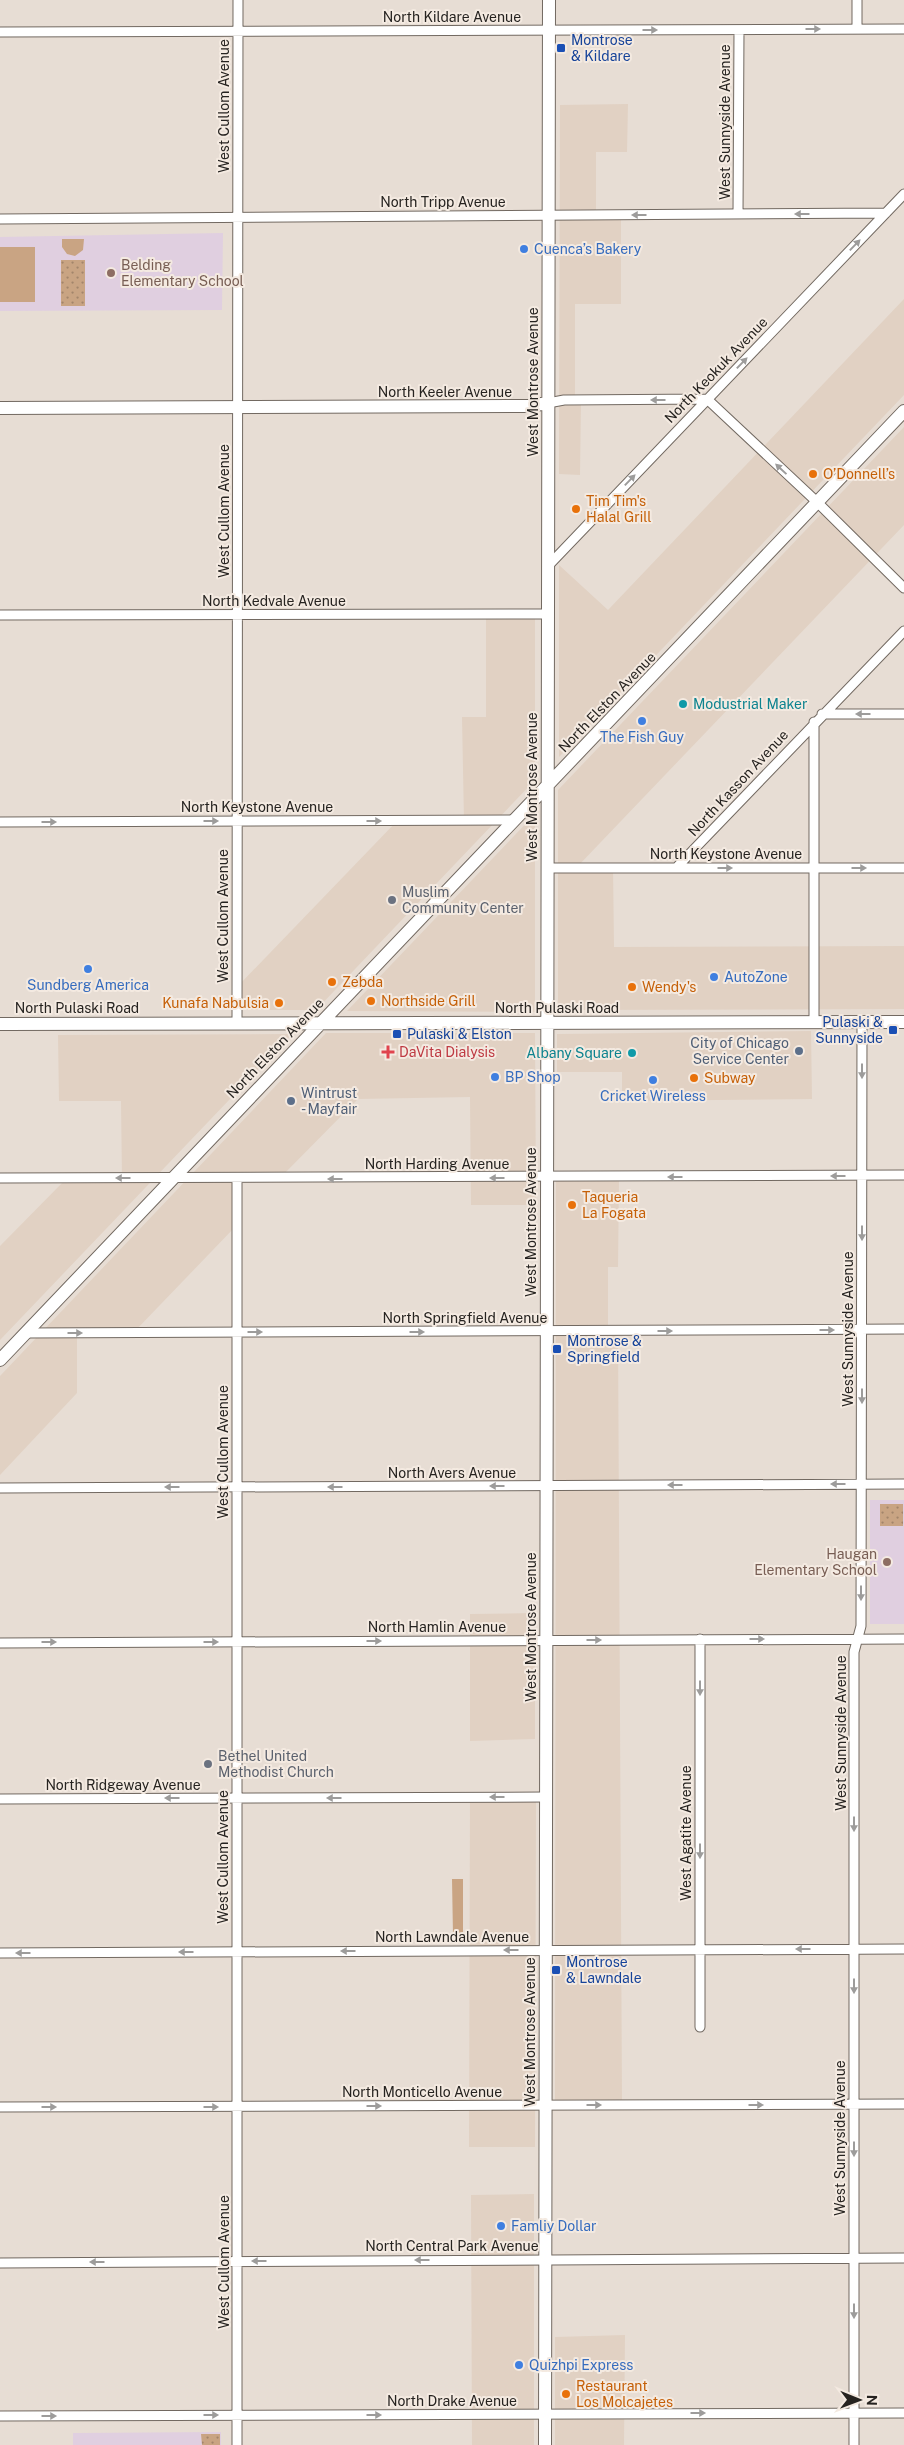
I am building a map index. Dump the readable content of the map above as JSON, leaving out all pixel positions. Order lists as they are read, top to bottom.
{
  "streets": {
    "main road": [
      "West Montrose Avenue",
      "North Keeler Avenue",
      "North Elston Avenue",
      "North Pulaski Road"
    ],
    "street": [
      "North Kildare Avenue",
      "West Cullom Avenue",
      "West Sunnyside Avenue",
      "North Tripp Avenue",
      "North Keokuk Avenue",
      "North Kedvale Avenue",
      "North Kasson Avenue",
      "North Keystone Avenue",
      "North Harding Avenue",
      "North Springfield Avenue",
      "North Avers Avenue",
      "North Hamlin Avenue",
      "North Ridgeway Avenue",
      "West Agatite Avenue",
      "North Lawndale Avenue",
      "North Monticello Avenue",
      "North Central Park Avenue",
      "North Drake Avenue"
    ]
  },
  "crossings": [
    ["North Kildare Avenue", "West Cullom Avenue"],
    ["North Kildare Avenue", "West Sunnyside Avenue"],
    ["North Kildare Avenue", "West Montrose Avenue"],
    ["West Cullom Avenue", "North Tripp Avenue"],
    ["West Cullom Avenue", "North Keeler Avenue"],
    ["West Cullom Avenue", "North Kedvale Avenue"],
    ["West Cullom Avenue", "North Keystone Avenue"],
    ["West Cullom Avenue", "North Pulaski Road"],
    ["West Cullom Avenue", "North Harding Avenue"],
    ["West Cullom Avenue", "North Springfield Avenue"],
    ["West Cullom Avenue", "North Avers Avenue"],
    ["West Cullom Avenue", "North Hamlin Avenue"],
    ["West Cullom Avenue", "North Ridgeway Avenue"],
    ["West Cullom Avenue", "North Lawndale Avenue"],
    ["West Cullom Avenue", "North Monticello Avenue"],
    ["West Cullom Avenue", "North Central Park Avenue"],
    ["West Cullom Avenue", "North Drake Avenue"],
    ["West Sunnyside Avenue", "North Tripp Avenue"],
    ["West Sunnyside Avenue", "North Pulaski Road"],
    ["West Sunnyside Avenue", "North Harding Avenue"],
    ["West Sunnyside Avenue", "North Springfield Avenue"],
    ["West Sunnyside Avenue", "North Avers Avenue"],
    ["West Sunnyside Avenue", "North Hamlin Avenue"],
    ["West Sunnyside Avenue", "North Lawndale Avenue"],
    ["West Sunnyside Avenue", "North Monticello Avenue"],
    ["West Sunnyside Avenue", "North Central Park Avenue"],
    ["West Sunnyside Avenue", "North Drake Avenue"],
    ["North Tripp Avenue", "North Keokuk Avenue"],
    ["North Tripp Avenue", "West Montrose Avenue"],
    ["North Keokuk Avenue", "West Montrose Avenue"],
    ["North Keokuk Avenue", "North Keeler Avenue"],
    ["West Montrose Avenue", "North Keeler Avenue"],
    ["West Montrose Avenue", "North Kedvale Avenue"],
    ["West Montrose Avenue", "North Elston Avenue"],
    ["West Montrose Avenue", "North Keystone Avenue"],
    ["West Montrose Avenue", "North Pulaski Road"],
    ["West Montrose Avenue", "North Harding Avenue"],
    ["West Montrose Avenue", "North Springfield Avenue"],
    ["West Montrose Avenue", "North Avers Avenue"],
    ["West Montrose Avenue", "North Hamlin Avenue"],
    ["West Montrose Avenue", "North Ridgeway Avenue"],
    ["West Montrose Avenue", "North Lawndale Avenue"],
    ["West Montrose Avenue", "North Monticello Avenue"],
    ["West Montrose Avenue", "North Central Park Avenue"],
    ["West Montrose Avenue", "North Drake Avenue"],
    ["North Elston Avenue", "North Keystone Avenue"],
    ["North Elston Avenue", "North Pulaski Road"],
    ["North Elston Avenue", "North Harding Avenue"],
    ["North Elston Avenue", "North Springfield Avenue"],
    ["North Kasson Avenue", "North Keystone Avenue"],
    ["North Hamlin Avenue", "West Agatite Avenue"],
    ["West Agatite Avenue", "North Lawndale Avenue"]
  ],
  "one_way": [
    "West Sunnyside Avenue",
    "North Tripp Avenue",
    "North Keokuk Avenue",
    "North Keystone Avenue",
    "North Harding Avenue",
    "North Springfield Avenue",
    "North Avers Avenue",
    "North Hamlin Avenue",
    "North Ridgeway Avenue",
    "West Agatite Avenue",
    "North Lawndale Avenue",
    "North Monticello Avenue",
    "North Central Park Avenue",
    "North Drake Avenue"
  ],
  "places": {
    "transit": [
      "Montrose & Kildare",
      "Pulaski & Sunnyside",
      "Pulaski & Elston",
      "Montrose & Springfield",
      "Montrose & Lawndale"
    ],
    "other": [
      "Cuenca’s Bakery",
      "Belding Elementary School",
      "O’Donnell’s",
      "Tim Tim's Halal Grill",
      "Modustrial Maker",
      "The Fish Guy",
      "Muslim Community Center",
      "Sundberg America",
      "AutoZone",
      "Zebda",
      "Wendy's",
      "Northside Grill",
      "Kunafa Nabulsia",
      "City of Chicago Service Center",
      "Albany Square",
      "BP Shop",
      "Subway",
      "Cricket Wireless",
      "Wintrust - Mayfair",
      "Taqueria La Fogata",
      "Haugan Elementary School",
      "Bethel United Methodist Church",
      "Famliy Dollar",
      "Quizhpi Express",
      "Restaurant Los Molcajetes"
    ],
    "health": ["DaVita Dialysis"]
  },
  "north": "right"
}
